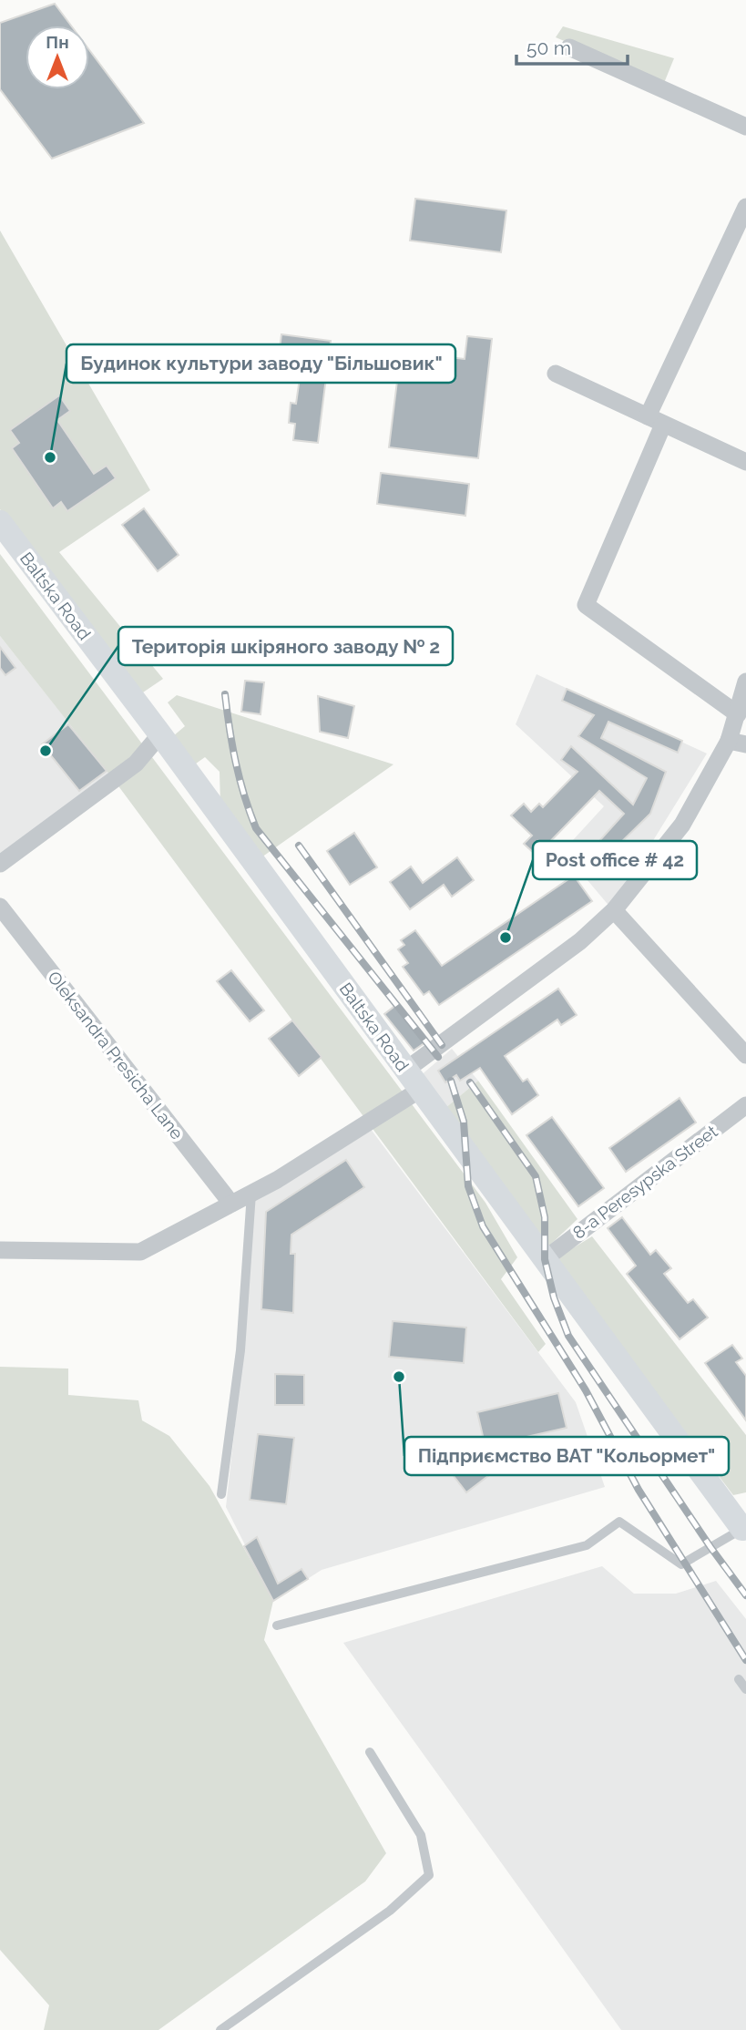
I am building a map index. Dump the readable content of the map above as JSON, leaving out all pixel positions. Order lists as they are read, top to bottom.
{
  "streets": {
    "main road": ["Baltska Road"],
    "street": ["Oleksandra Presicha Lane", "8-a Peresypska Street"]
  },
  "crossings": [
    ["Baltska Road", "8-a Peresypska Street"]
  ],
  "places": [
    "Будинок культури заводу \"Більшовик\"",
    "Територія шкіряного заводу № 2",
    "Post office # 42",
    "Підприємство ВАТ \"Кольормет\""
  ],
  "scale_bar": "50 m",
  "north": "top"
}
